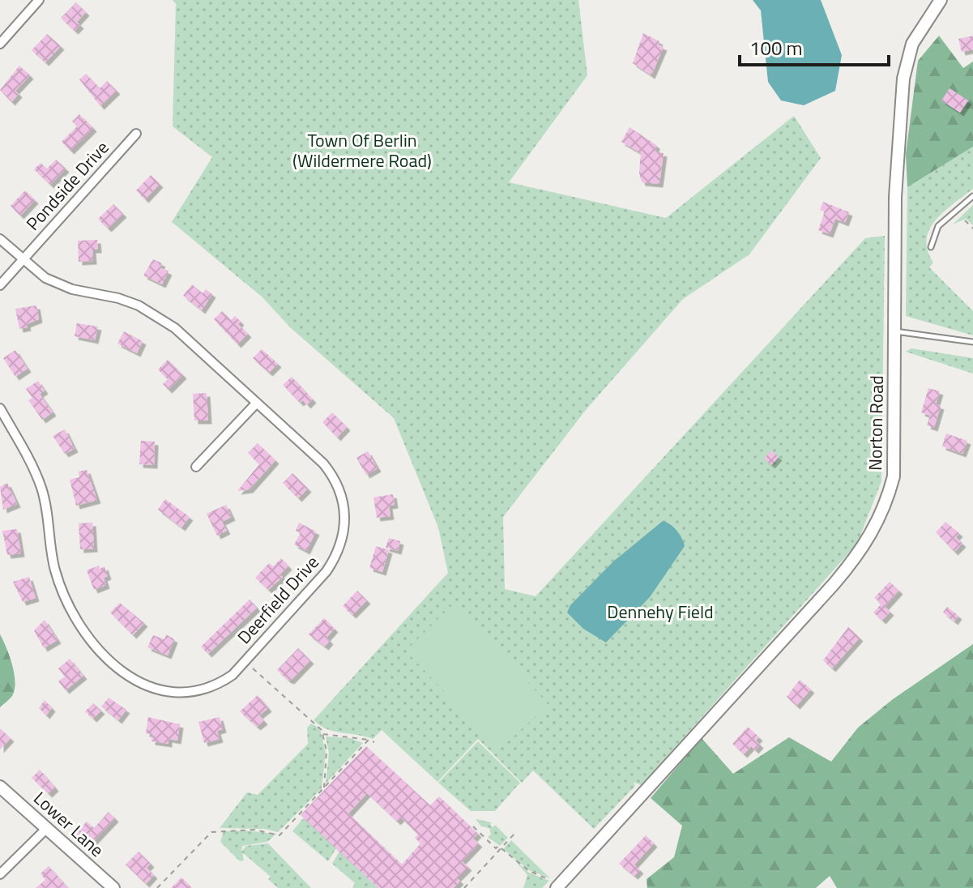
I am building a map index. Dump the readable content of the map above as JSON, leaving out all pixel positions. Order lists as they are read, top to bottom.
{
  "streets": {
    "main road": ["Norton Road", "Lower Lane"],
    "street": ["Pondside Drive", "Deerfield Drive"]
  },
  "crossings": [
    ["Pondside Drive", "Deerfield Drive"]
  ],
  "parks": ["Town Of Berlin (Wildermere Road)", "Dennehy Field"],
  "scale_bar": "100 m"
}
